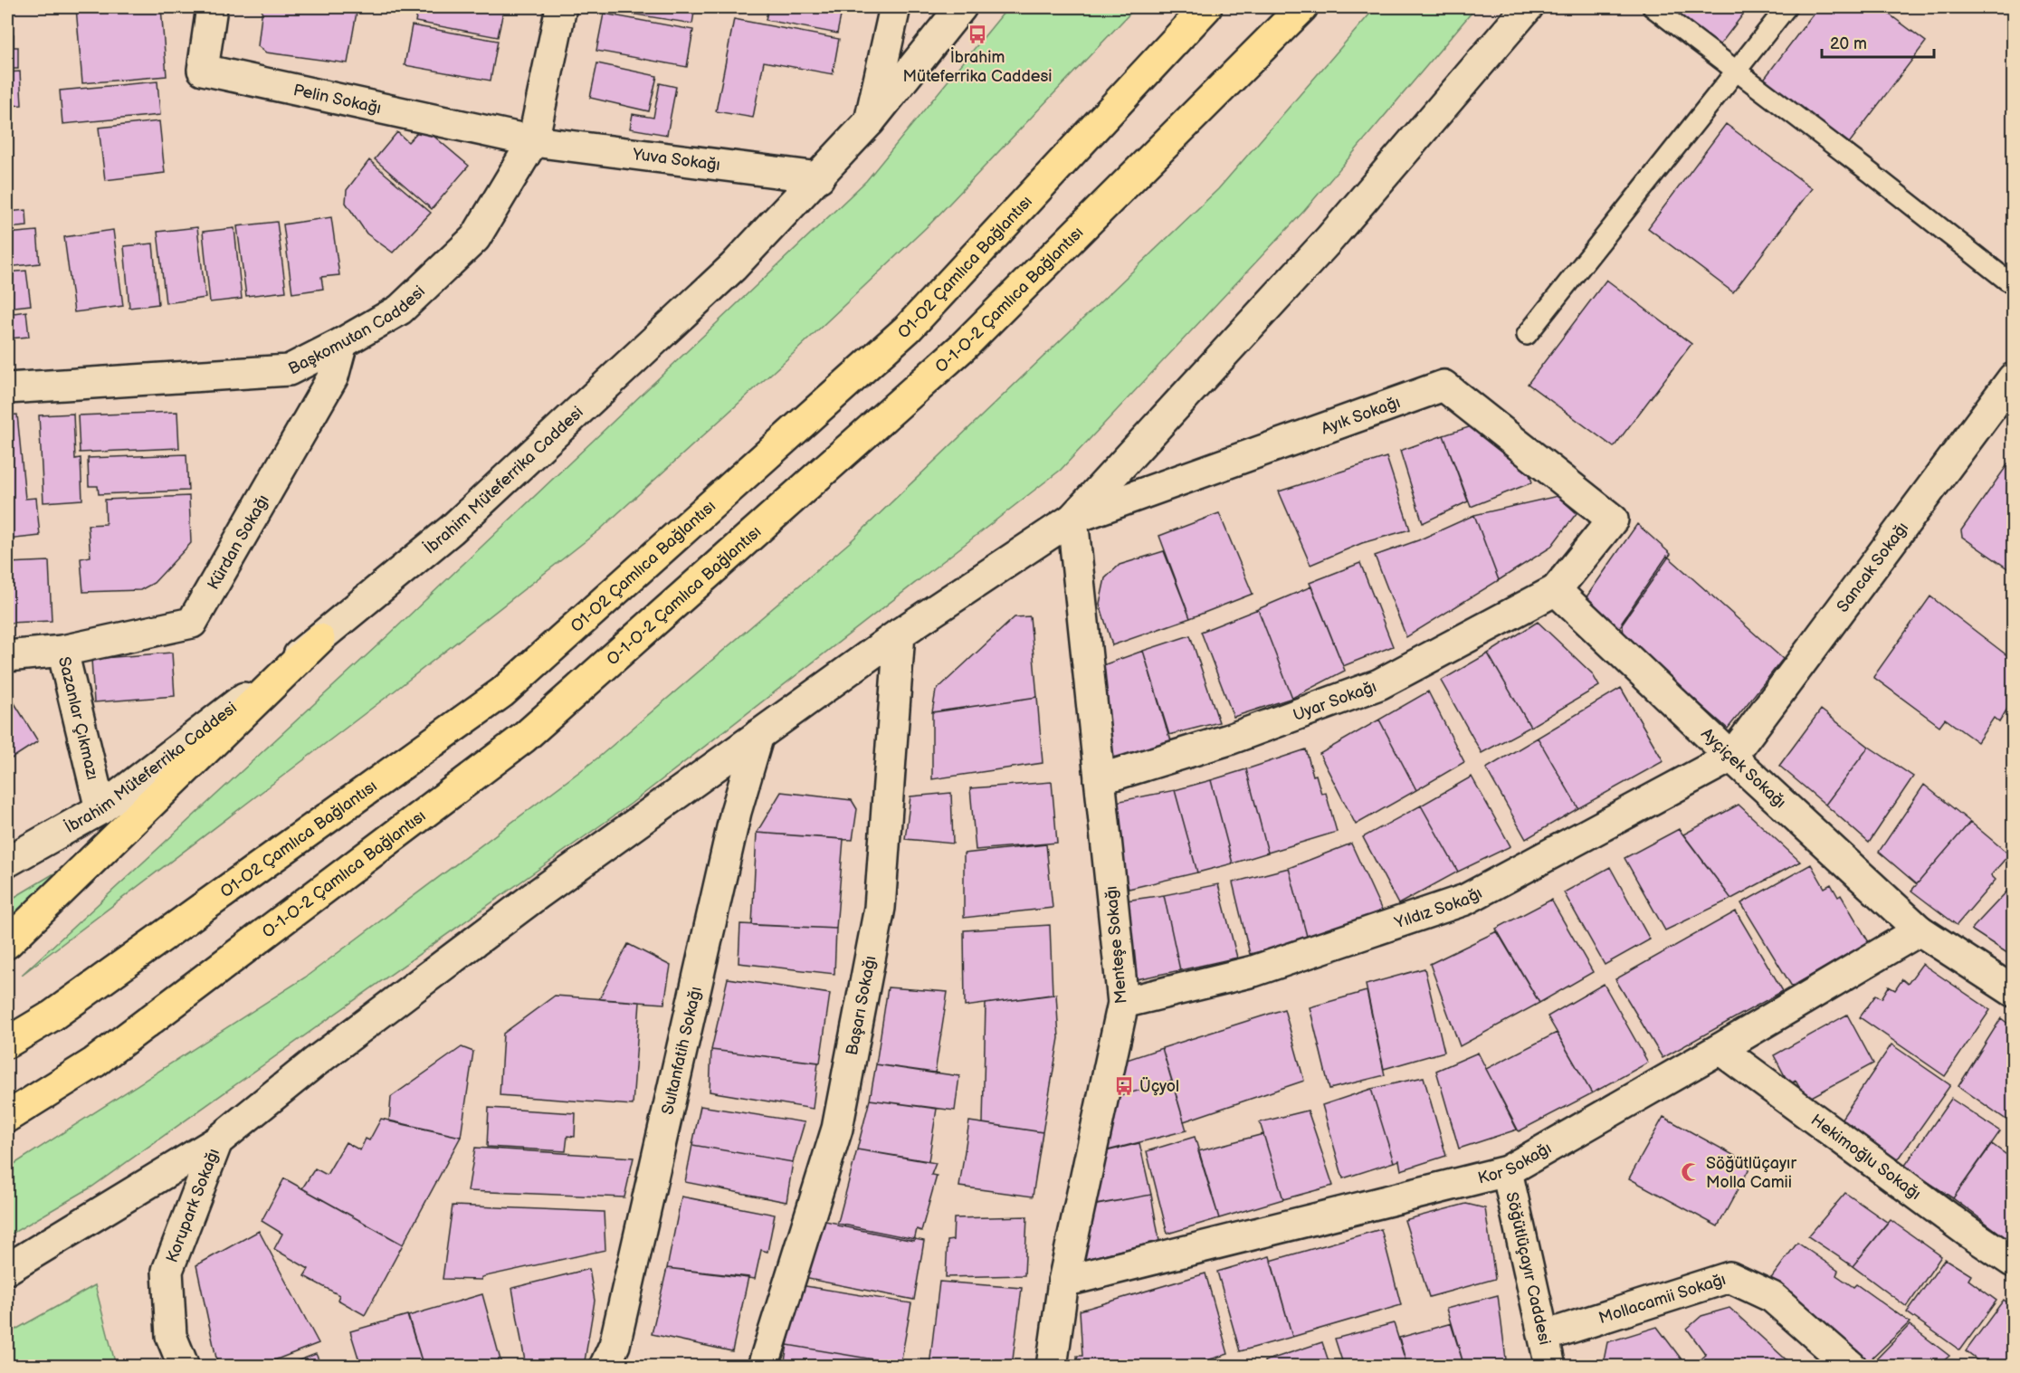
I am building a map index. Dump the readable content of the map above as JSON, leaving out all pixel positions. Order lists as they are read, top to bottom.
{
  "streets": {
    "highway": ["O1-O2 Çamlıca Bağlantısı", "O-1-O-2 Çamlıca Bağlantısı"],
    "street": [
      "Pelin Sokağı",
      "Yuva Sokağı",
      "Başkomutan Caddesi",
      "Ayık Sokağı",
      "İbrahim Müteferrika Caddesi",
      "Kürdan Sokağı",
      "Sancak Sokağı",
      "Uyar Sokağı",
      "Sazanlar Çıkmazı",
      "Ayçiçek Sokağı",
      "Yıldız Sokağı",
      "Menteşe Sokağı",
      "Başarı Sokağı",
      "Sultanfatih Sokağı",
      "Hekimoğlu Sokağı",
      "Kor Sokağı",
      "Korupark Sokağı",
      "Söğütlüçayır Caddesi",
      "Mollacamii Sokağı"
    ]
  },
  "crossings": [
    ["Pelin Sokağı", "Yuva Sokağı"],
    ["Pelin Sokağı", "Başkomutan Caddesi"],
    ["Yuva Sokağı", "Başkomutan Caddesi"],
    ["Yuva Sokağı", "İbrahim Müteferrika Caddesi"],
    ["Başkomutan Caddesi", "Kürdan Sokağı"],
    ["Ayık Sokağı", "Uyar Sokağı"],
    ["Ayık Sokağı", "Ayçiçek Sokağı"],
    ["Ayık Sokağı", "Menteşe Sokağı"],
    ["İbrahim Müteferrika Caddesi", "Sazanlar Çıkmazı"],
    ["Kürdan Sokağı", "Sazanlar Çıkmazı"],
    ["Sancak Sokağı", "Ayçiçek Sokağı"],
    ["Sancak Sokağı", "Yıldız Sokağı"],
    ["Uyar Sokağı", "Ayçiçek Sokağı"],
    ["Uyar Sokağı", "Menteşe Sokağı"],
    ["Ayçiçek Sokağı", "Yıldız Sokağı"],
    ["Ayçiçek Sokağı", "Kor Sokağı"],
    ["Yıldız Sokağı", "Menteşe Sokağı"],
    ["Menteşe Sokağı", "Kor Sokağı"],
    ["Hekimoğlu Sokağı", "Kor Sokağı"],
    ["Kor Sokağı", "Söğütlüçayır Caddesi"],
    ["Söğütlüçayır Caddesi", "Mollacamii Sokağı"]
  ],
  "places": {
    "bus stop": ["İbrahim Müteferrika Caddesi", "Üçyol"],
    "mosque": ["Söğütlüçayır Molla Camii"]
  },
  "scale_bar": "20 m"
}
